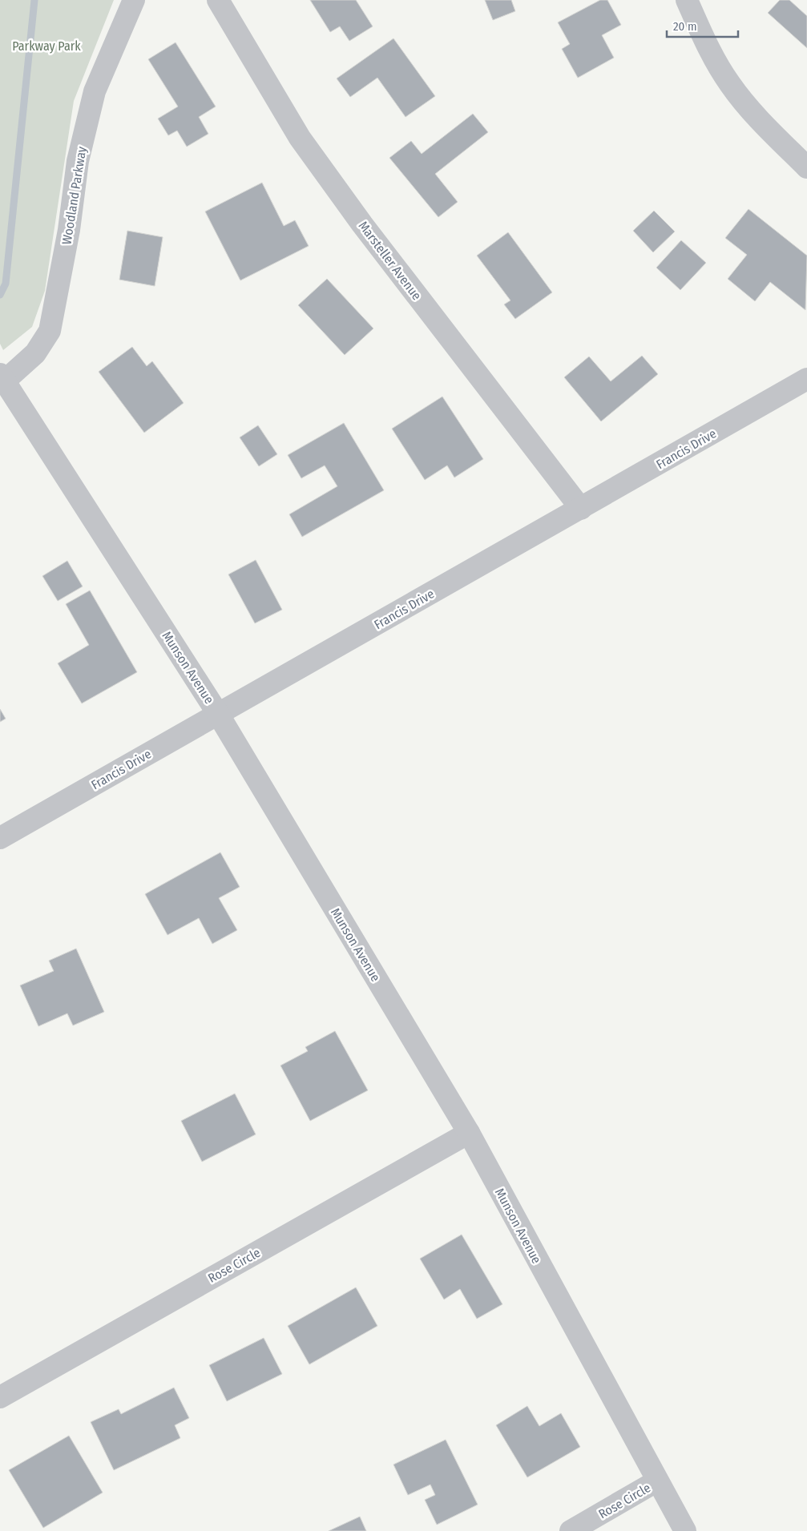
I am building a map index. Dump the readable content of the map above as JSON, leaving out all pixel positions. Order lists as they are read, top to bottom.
{
  "streets": {
    "street": [
      "Woodland Parkway",
      "Marsteller Avenue",
      "Francis Drive",
      "Munson Avenue",
      "Rose Circle"
    ]
  },
  "crossings": [
    ["Woodland Parkway", "Munson Avenue"],
    ["Marsteller Avenue", "Francis Drive"],
    ["Francis Drive", "Munson Avenue"],
    ["Munson Avenue", "Rose Circle"]
  ],
  "parks": ["Parkway Park"],
  "scale_bar": "20 m"
}
